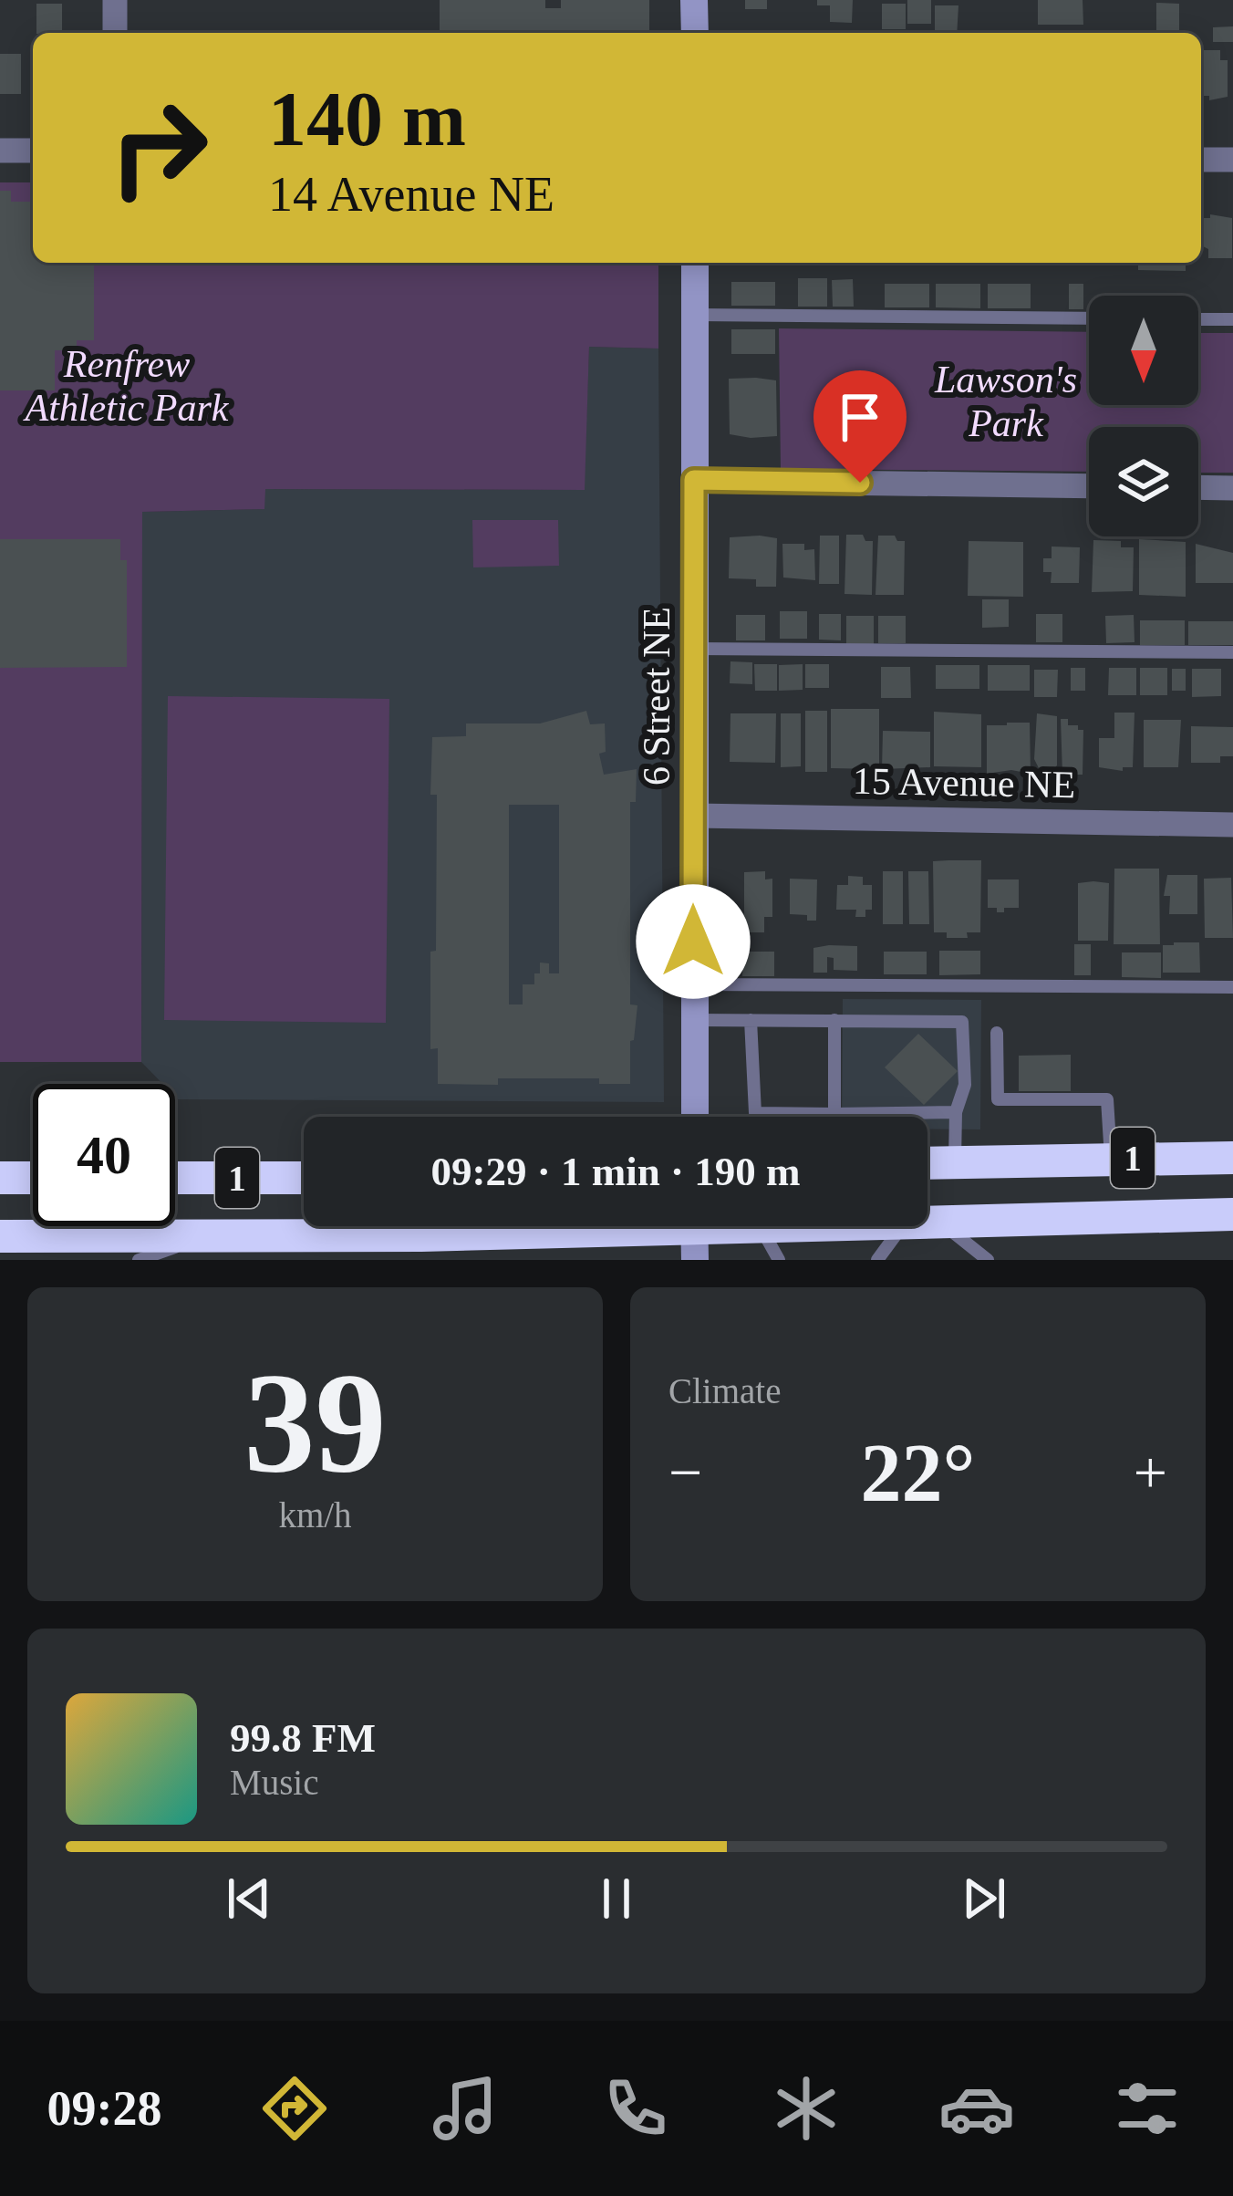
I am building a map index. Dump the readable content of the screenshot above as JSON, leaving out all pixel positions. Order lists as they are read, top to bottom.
{
  "streets": {
    "highway": ["1"],
    "street": ["6 Street NE", "15 Avenue NE"]
  },
  "crossings": [
    ["6 Street NE", "15 Avenue NE"]
  ],
  "parks": ["Renfrew Athletic Park", "Lawson's Park"],
  "north": "bottom",
  "page": {
    "turn": ["140 m", "14 Avenue NE"],
    "limit": "40",
    "trip": "09:29 · 1 min · 190 m",
    "tile": [
      ["39", "km/h"],
      "Climate"
    ],
    "heat": ["−", "22°", "+"],
    "song": ["99.8 FM", "Music"],
    "tabs": "09:28"
  }
}
